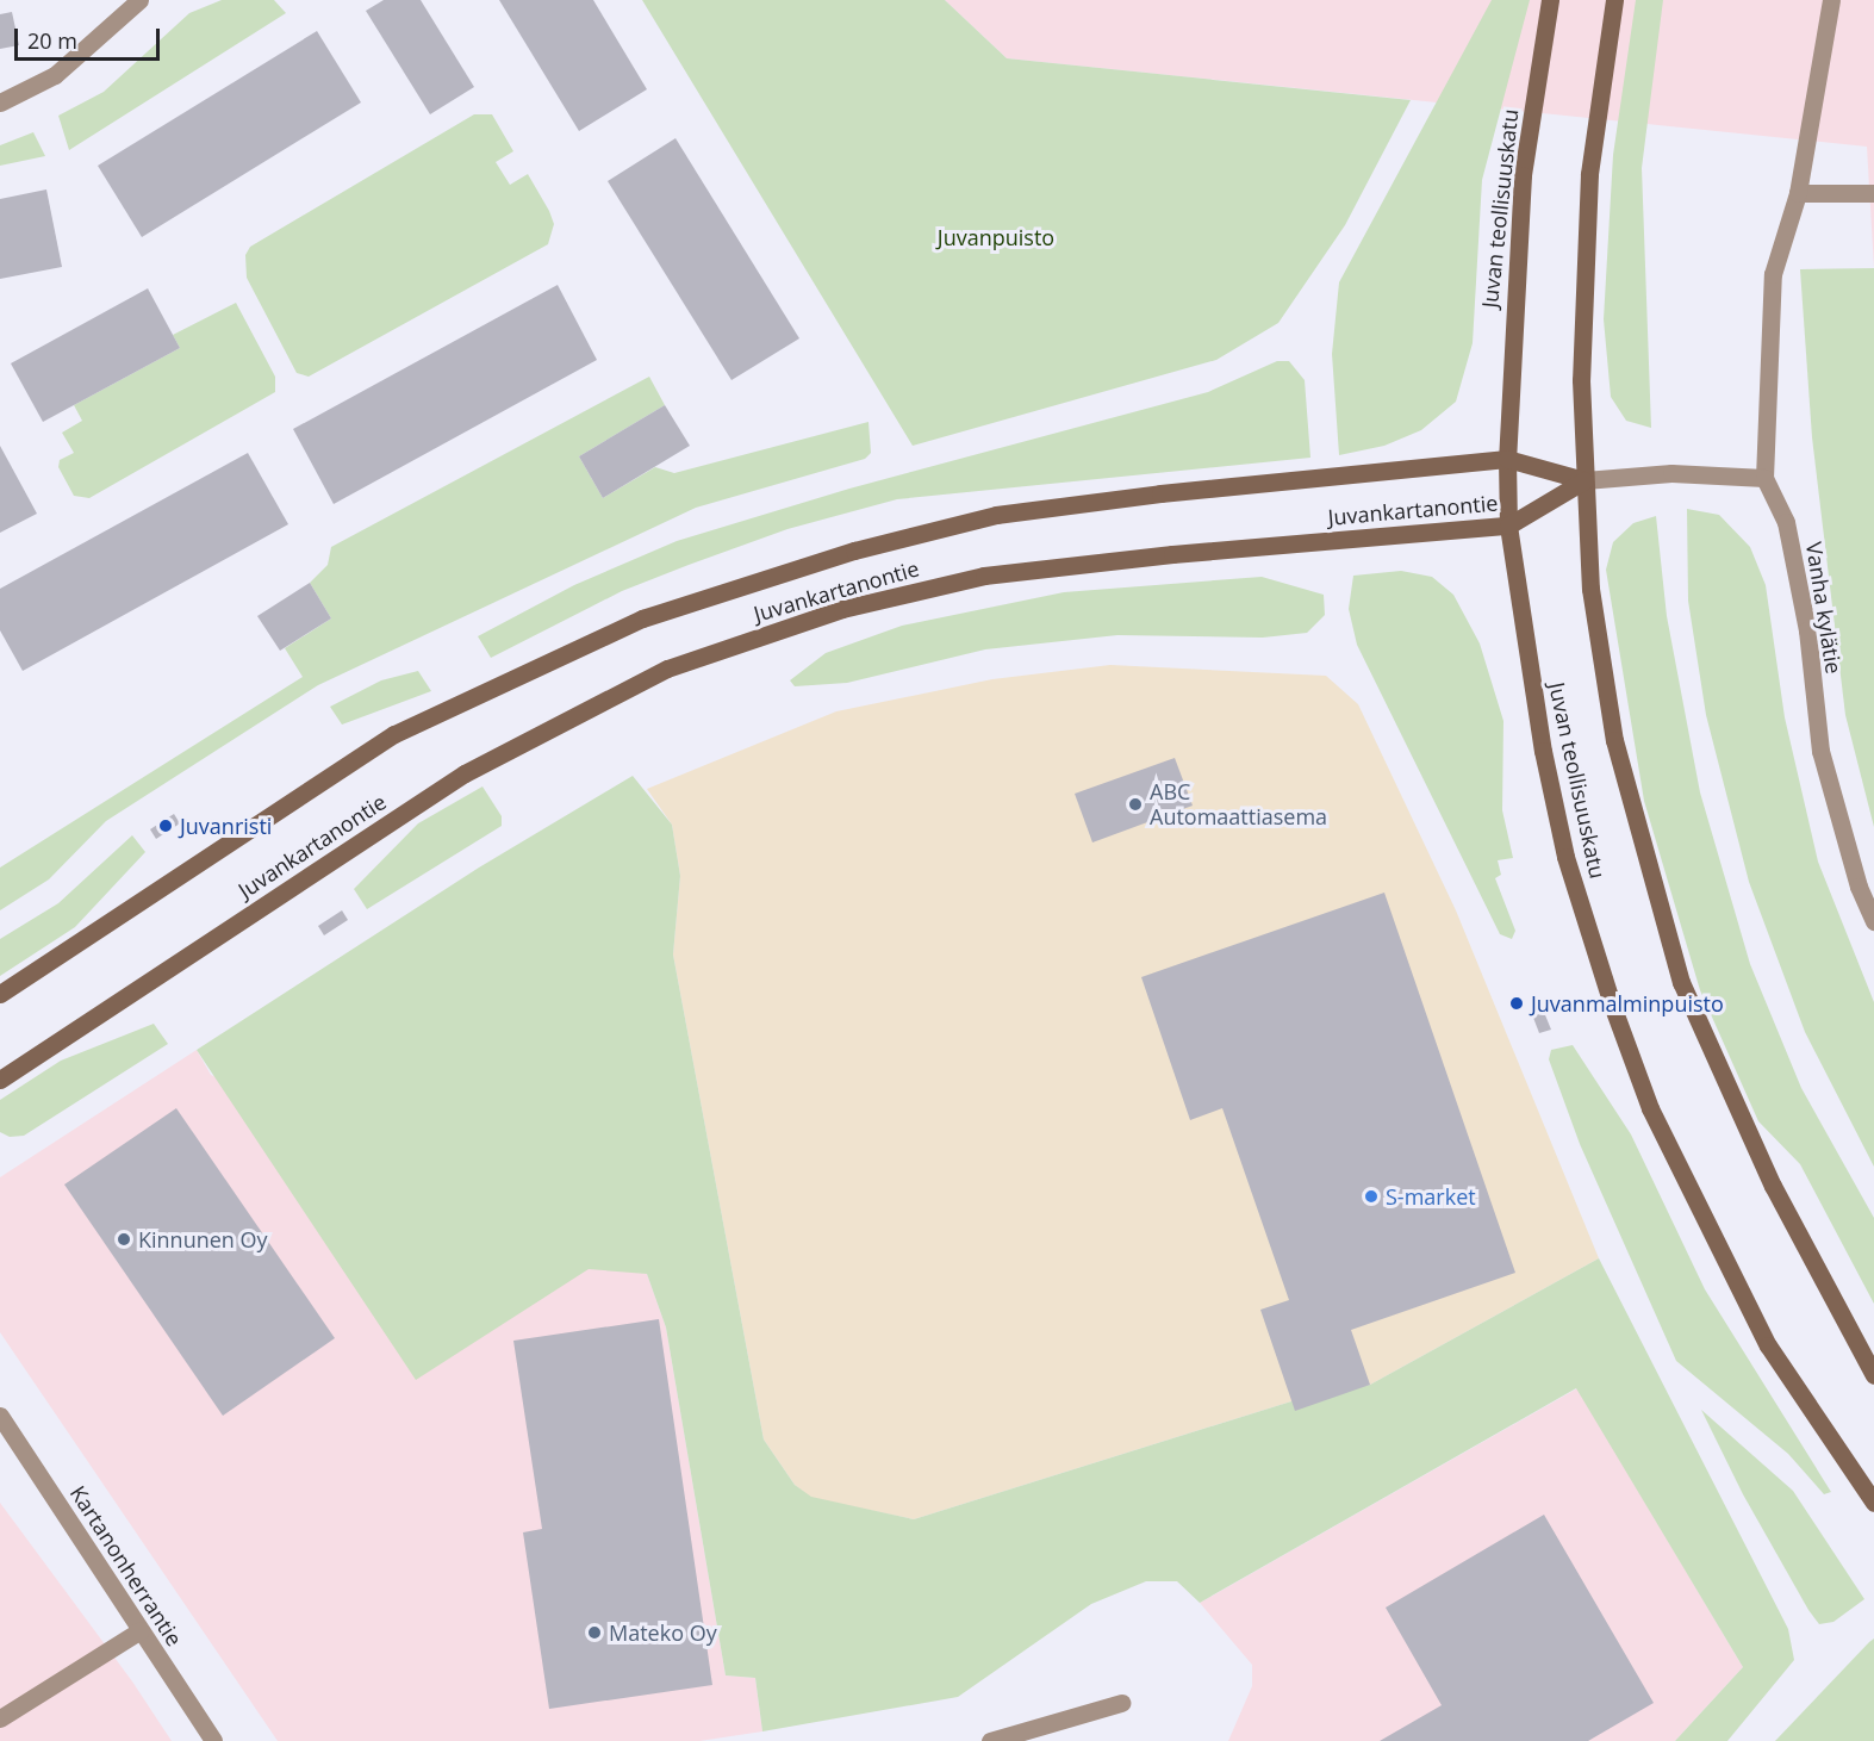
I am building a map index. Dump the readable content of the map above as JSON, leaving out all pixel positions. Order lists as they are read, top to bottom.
{
  "streets": {
    "main road": ["Juvan teollisuuskatu", "Juvankartanontie"],
    "street": ["Vanha kylätie", "Kartanonherrantie"]
  },
  "crossings": [
    ["Juvan teollisuuskatu", "Juvankartanontie"]
  ],
  "parks": ["Juvanpuisto"],
  "places": [
    "ABC Automaattiasema",
    "Juvanristi",
    "Juvanmalminpuisto",
    "S-market",
    "Kinnunen Oy",
    "Mateko Oy"
  ],
  "scale_bar": "20 m"
}
